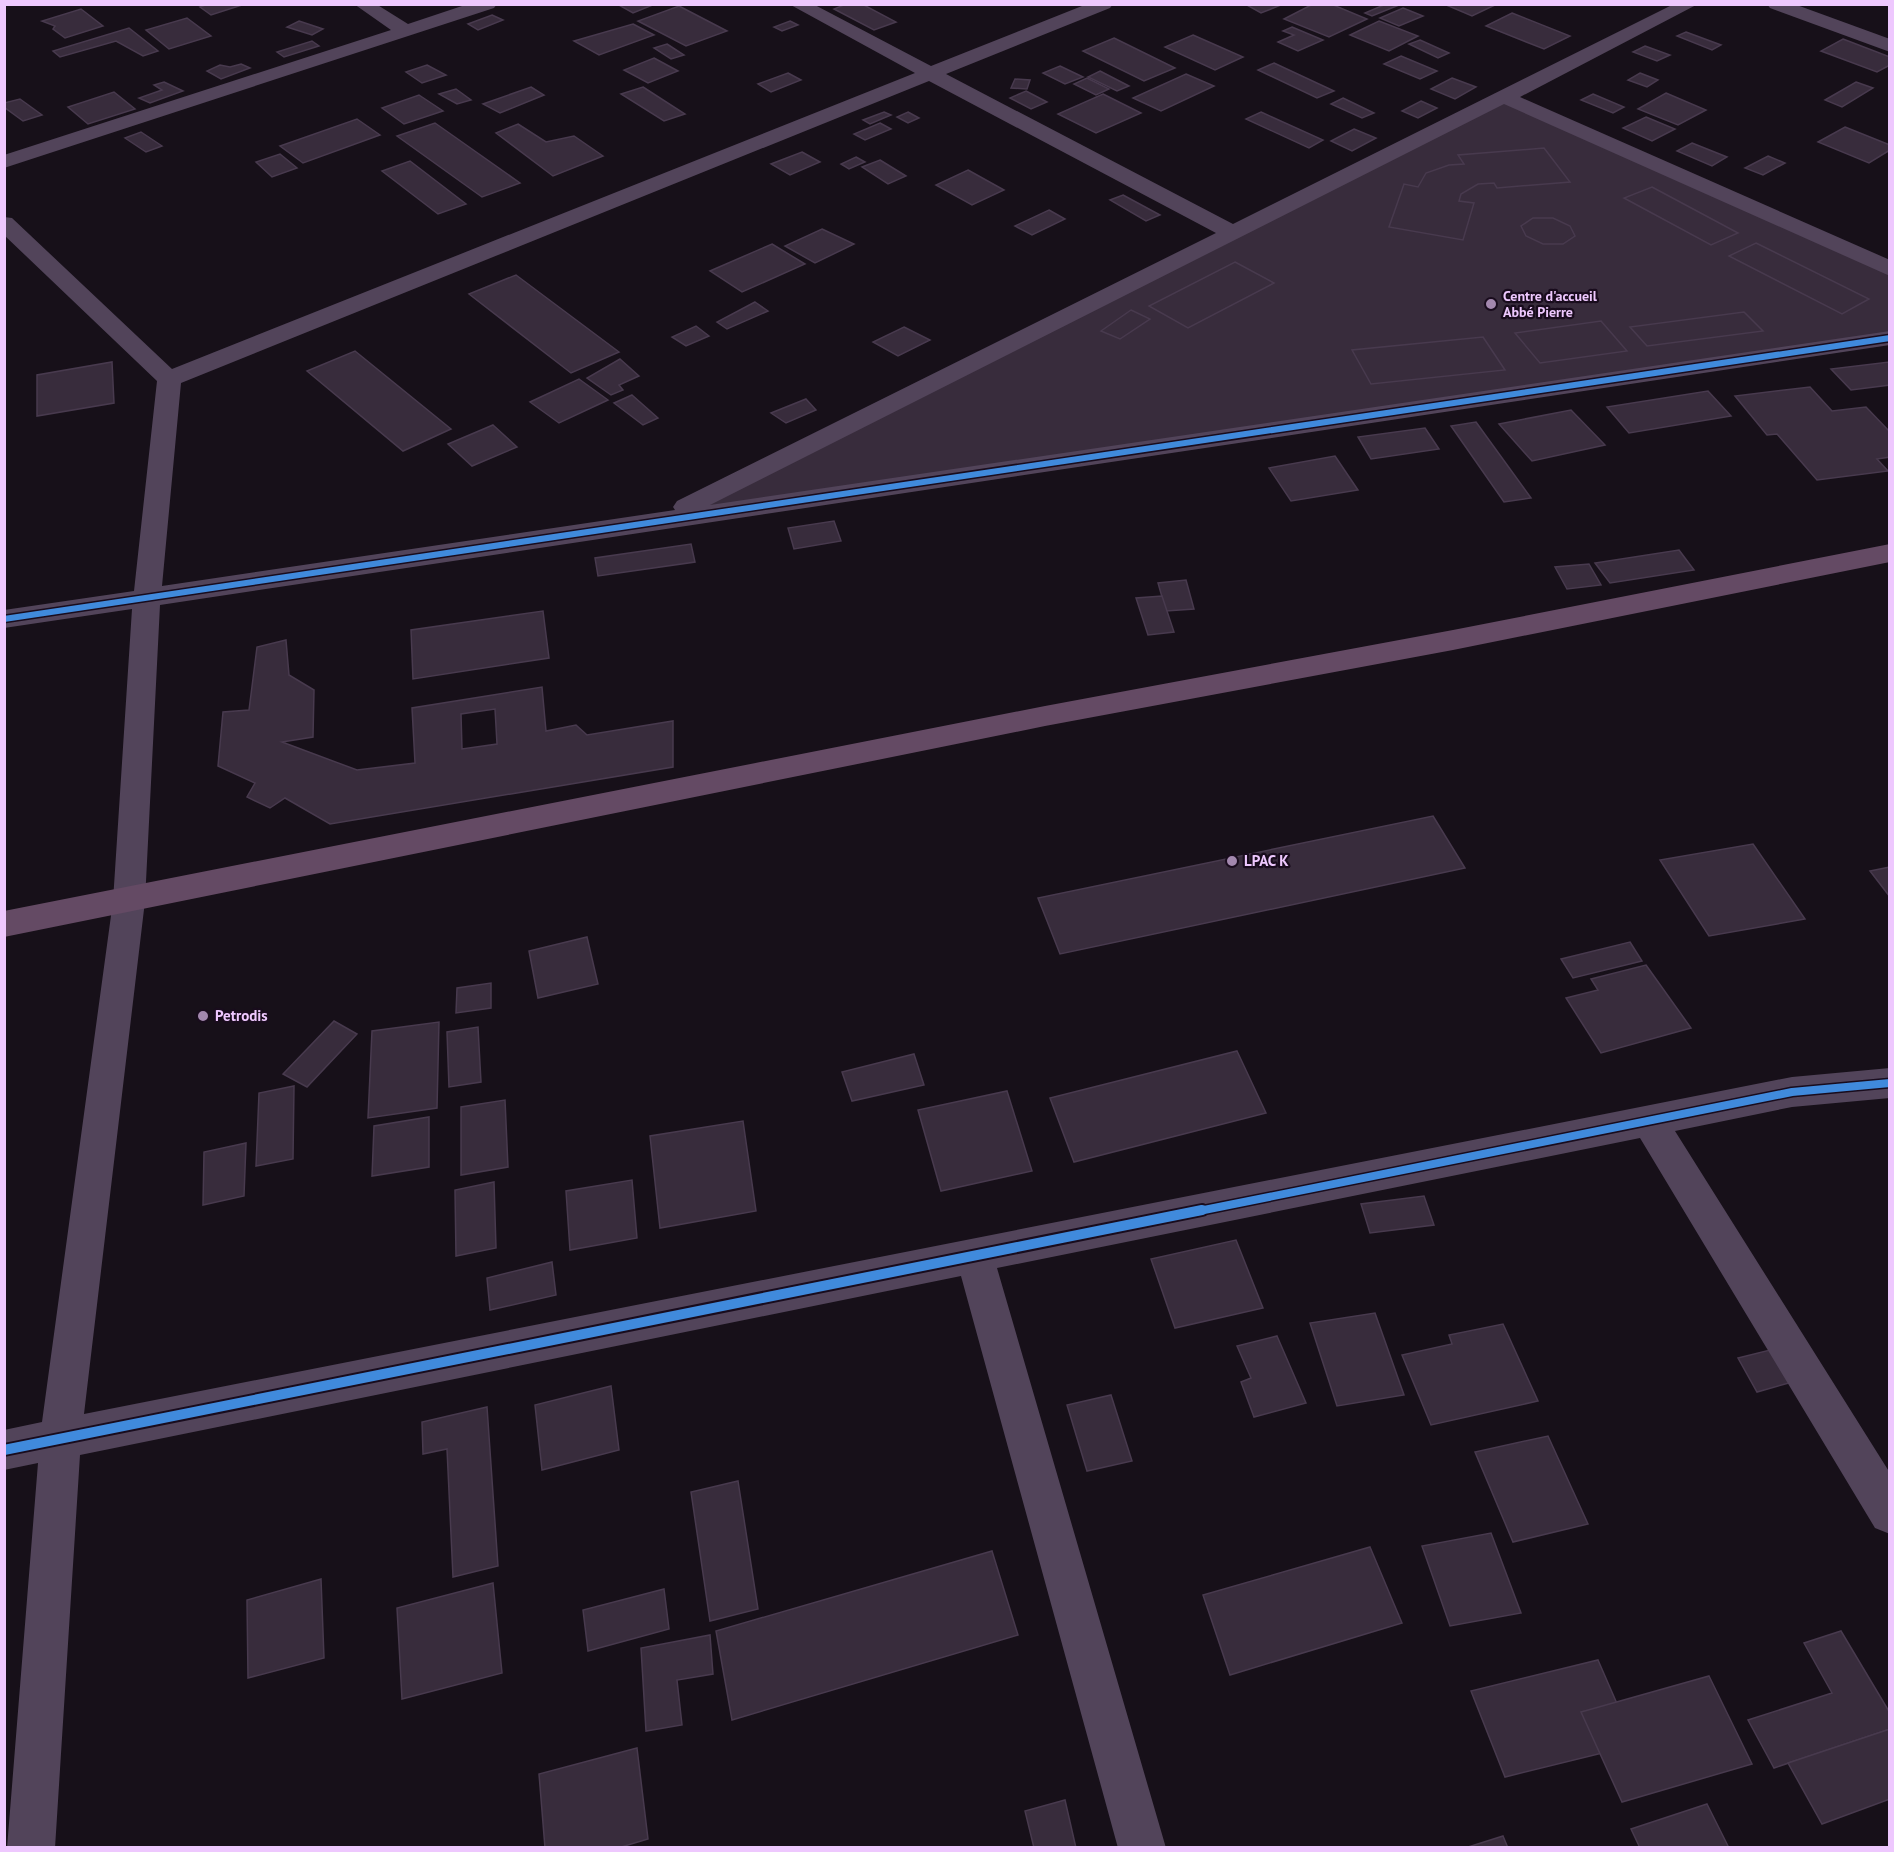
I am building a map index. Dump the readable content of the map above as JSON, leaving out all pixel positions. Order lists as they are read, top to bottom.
{
  "places": ["Centre d'accueil Abbé Pierre", "LPAC K", "Petrodis"]
}
